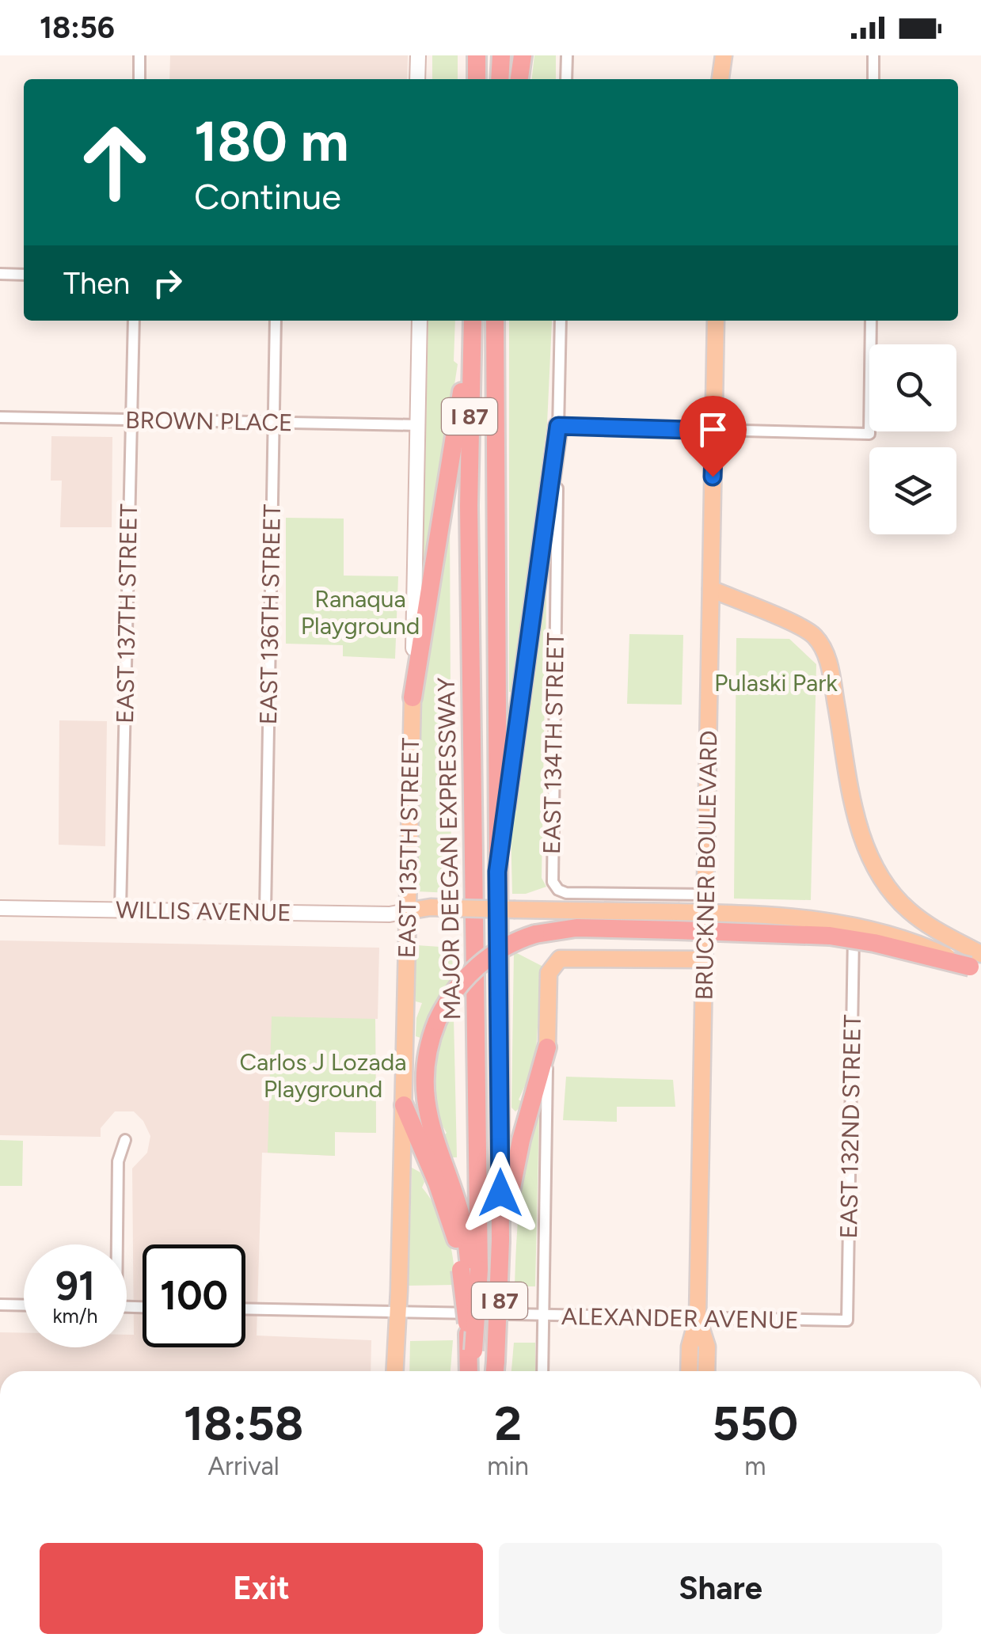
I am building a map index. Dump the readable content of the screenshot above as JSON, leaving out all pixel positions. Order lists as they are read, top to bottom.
{
  "streets": {
    "highway": ["I 87", "MAJOR DEEGAN EXPRESSWAY"],
    "main road": ["EAST 135TH STREET", "BRUCKNER BOULEVARD", "WILLIS AVENUE"],
    "street": [
      "BROWN PLACE",
      "EAST 137TH STREET",
      "EAST 136TH STREET",
      "EAST 134TH STREET",
      "EAST 132ND STREET",
      "ALEXANDER AVENUE"
    ]
  },
  "crossings": [
    ["BROWN PLACE", "EAST 137TH STREET"],
    ["BROWN PLACE", "EAST 136TH STREET"],
    ["BROWN PLACE", "EAST 135TH STREET"],
    ["EAST 137TH STREET", "WILLIS AVENUE"],
    ["EAST 136TH STREET", "WILLIS AVENUE"],
    ["EAST 134TH STREET", "BRUCKNER BOULEVARD"],
    ["EAST 135TH STREET", "WILLIS AVENUE"],
    ["EAST 135TH STREET", "ALEXANDER AVENUE"],
    ["BRUCKNER BOULEVARD", "EAST 132ND STREET"],
    ["BRUCKNER BOULEVARD", "ALEXANDER AVENUE"],
    ["EAST 132ND STREET", "ALEXANDER AVENUE"]
  ],
  "parks": ["Ranaqua Playground", "Pulaski Park", "Carlos J Lozada Playground"],
  "page": {
    "status": "18:56",
    "turn": ["180 m", "Continue"],
    "then": "Then",
    "speed": "91 km/h",
    "limit": "100",
    "eta": [
      "18:58",
      "Arrival",
      "2",
      "min",
      "550",
      "m"
    ],
    "buttons": ["Exit", "Share"]
  }
}
